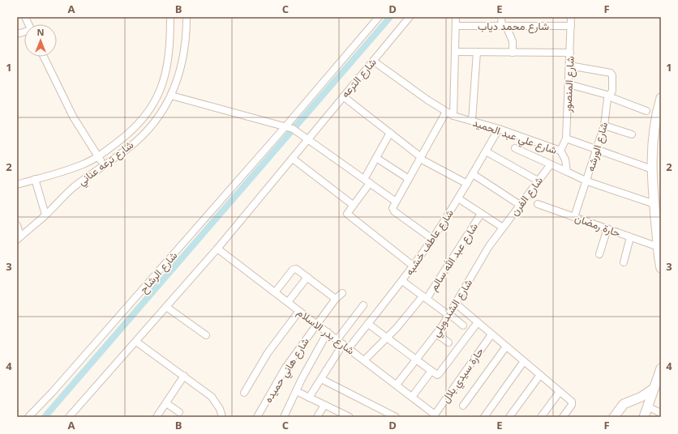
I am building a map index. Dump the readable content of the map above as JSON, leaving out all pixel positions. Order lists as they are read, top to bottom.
{
  "streets": {
    "street": [
      "شارع محمد دياب",
      "شارع الترعه",
      "شارع المنصور",
      "شارع علي عبد الحميد",
      "شارع الورشه",
      "شارع ترعه عناني",
      "شارع الفرن",
      "حارة رمضان",
      "شارع عاطف خشبه",
      "شارع عبد الله سالم",
      "شارع الرشاح",
      "شارع الشندويلي",
      "شارع بدر الاسلام",
      "شارع هاني حميده",
      "حارة سيدي بلال"
    ]
  },
  "crossings": [
    ["شارع محمد دياب", "شارع المنصور"],
    ["شارع الترعه", "شارع علي عبد الحميد"],
    ["شارع المنصور", "شارع علي عبد الحميد"],
    ["شارع المنصور", "شارع الورشه"],
    ["شارع علي عبد الحميد", "شارع عاطف خشبه"],
    ["شارع الورشه", "حارة رمضان"],
    ["شارع الفرن", "شارع الشندويلي"],
    ["شارع عاطف خشبه", "شارع بدر الاسلام"],
    ["شارع عبد الله سالم", "شارع بدر الاسلام"],
    ["شارع الشندويلي", "شارع بدر الاسلام"],
    ["شارع بدر الاسلام", "شارع هاني حميده"],
    ["شارع بدر الاسلام", "حارة سيدي بلال"]
  ],
  "north": "top",
  "grid": {
    "columns": [
      "A",
      "B",
      "C",
      "D",
      "E",
      "F"
    ],
    "rows": [
      "1",
      "2",
      "3",
      "4"
    ]
  }
}
